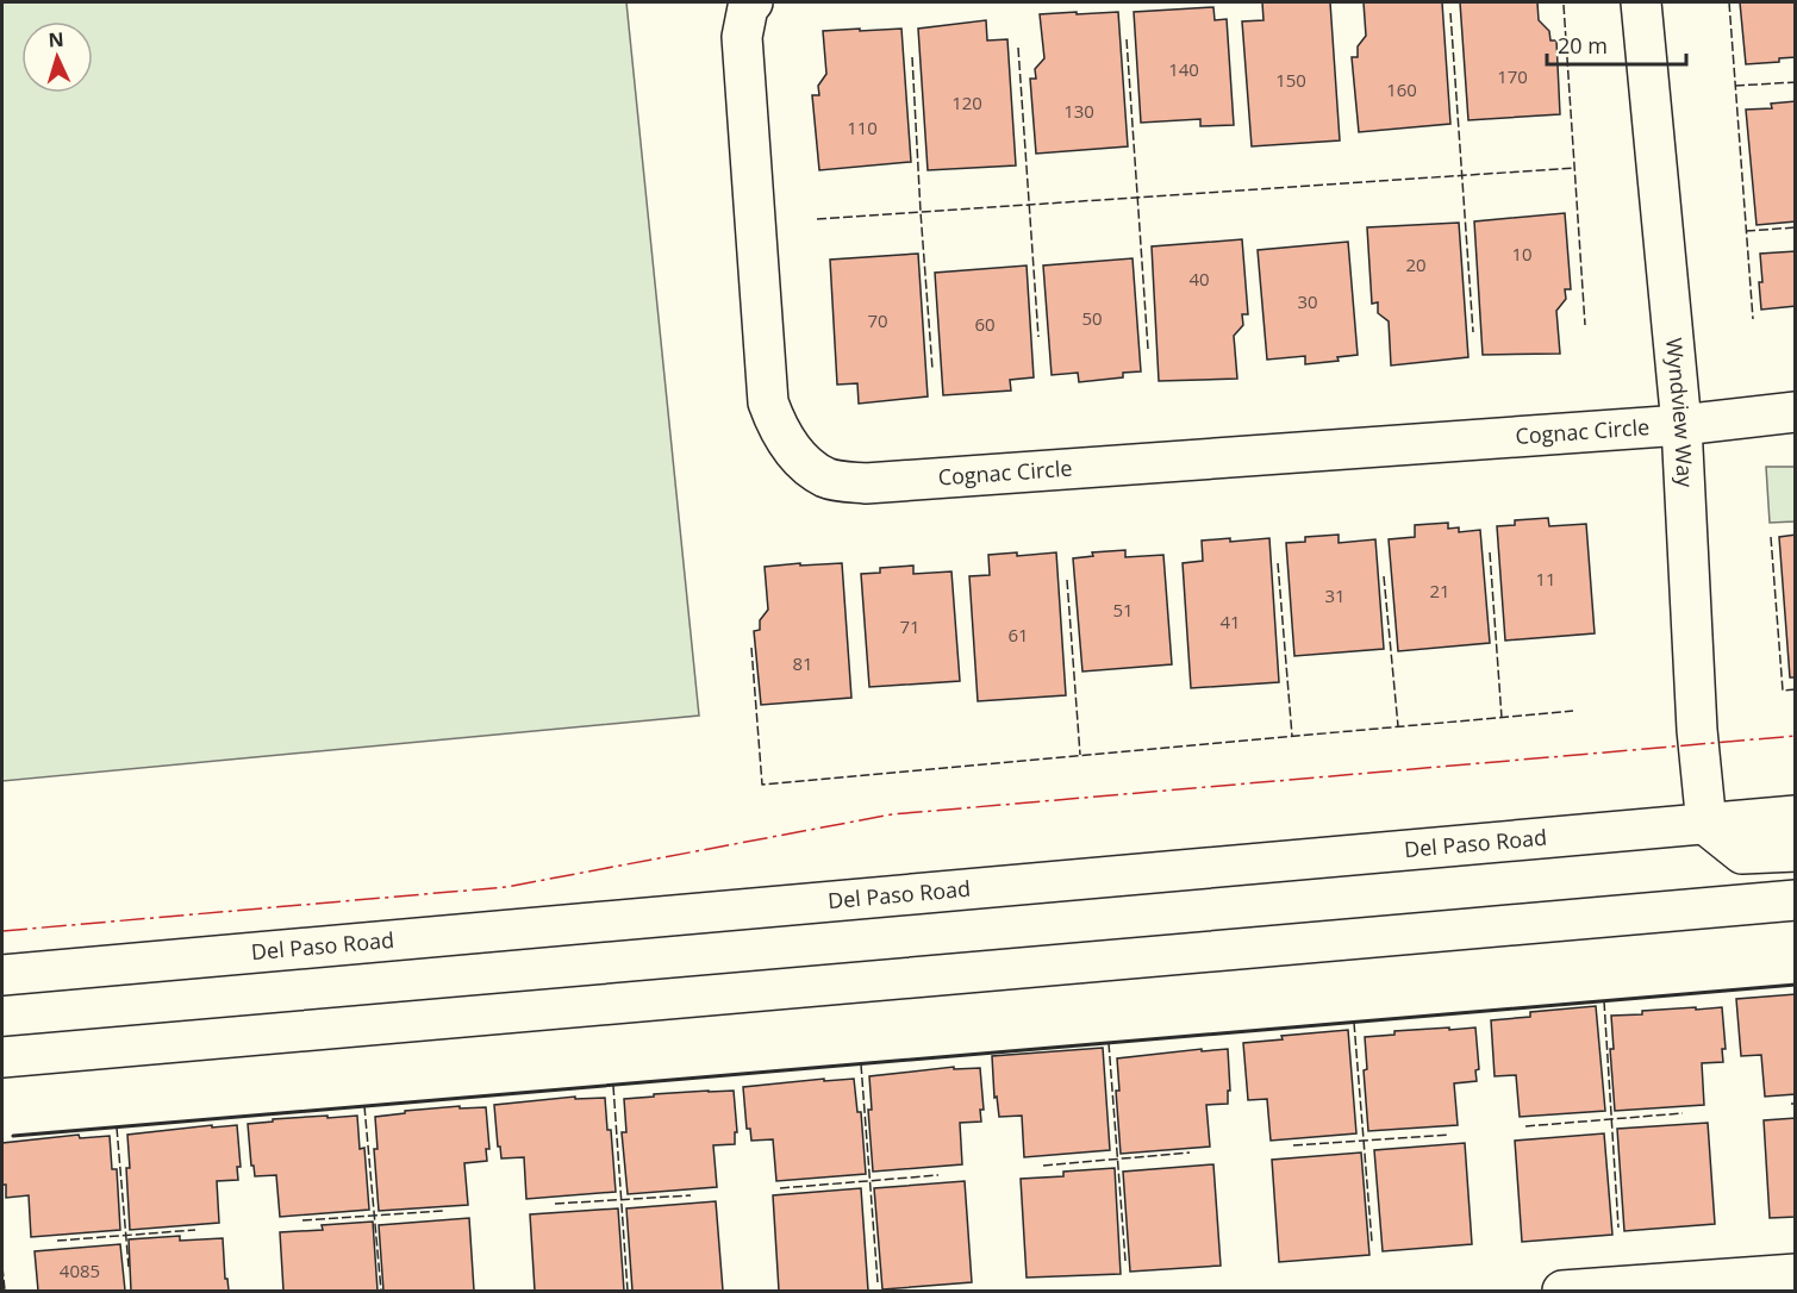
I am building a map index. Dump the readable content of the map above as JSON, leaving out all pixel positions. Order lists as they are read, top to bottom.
{
  "streets": {
    "street": ["Wyndview Way", "Cognac Circle", "Del Paso Road"]
  },
  "crossings": [
    ["Wyndview Way", "Cognac Circle"],
    ["Wyndview Way", "Del Paso Road"]
  ],
  "house_numbers": [
    "140",
    "170",
    "150",
    "160",
    "120",
    "130",
    "110",
    "10",
    "20",
    "40",
    "30",
    "50",
    "70",
    "60",
    "11",
    "21",
    "31",
    "51",
    "41",
    "71",
    "61",
    "81",
    "4085"
  ],
  "scale_bar": "20 m",
  "north": "top"
}
